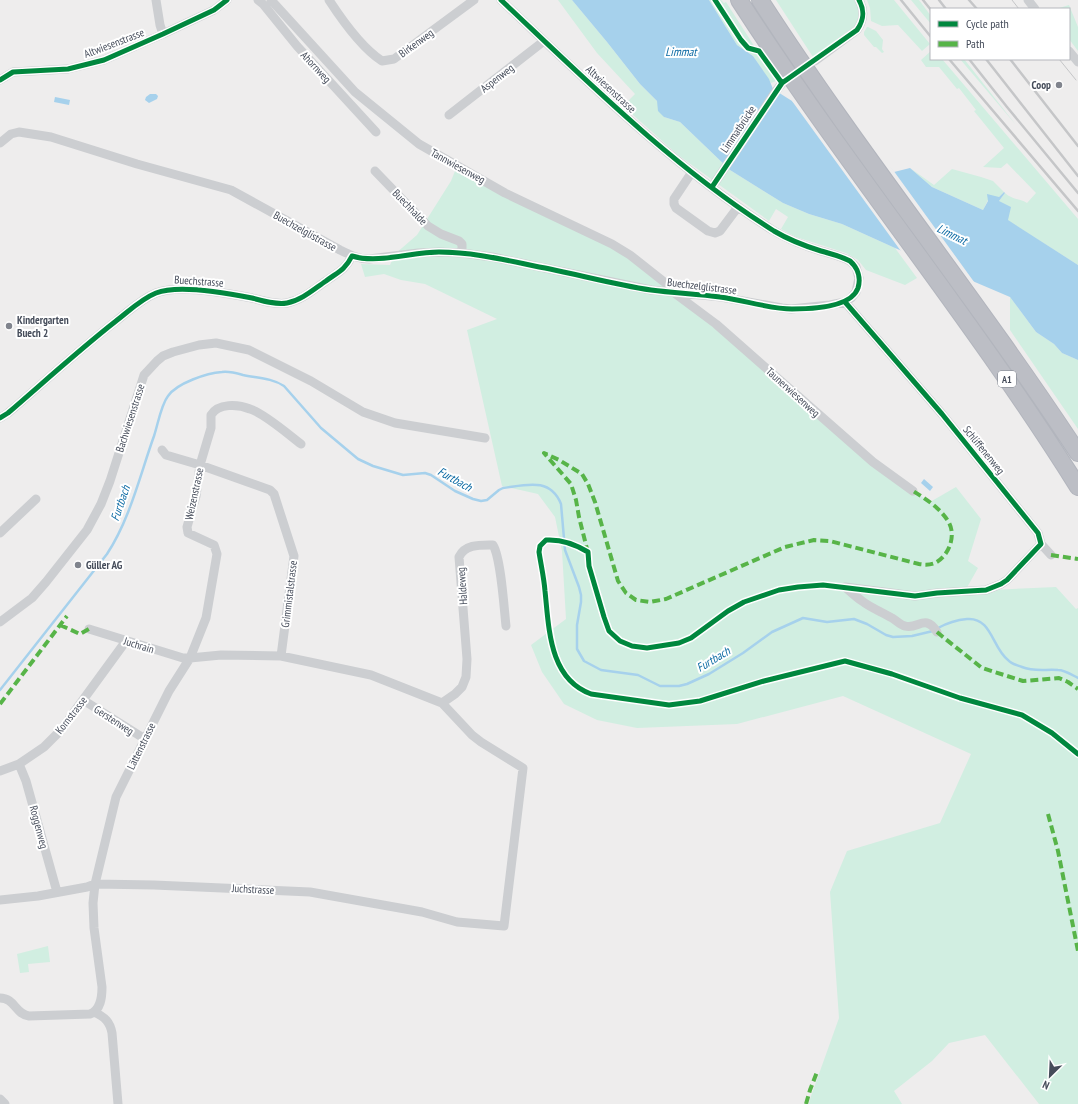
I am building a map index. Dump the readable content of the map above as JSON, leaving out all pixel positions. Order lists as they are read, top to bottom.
{
  "streets": {
    "highway": ["A1"],
    "street": [
      "Altwiesenstrasse",
      "Birkenweg",
      "Ahornweg",
      "Aspenweg",
      "Limmatbrücke",
      "Tannwiesenweg",
      "Buechhalde",
      "Buechzelglistrasse",
      "Buechstrasse",
      "Taunerwiesenweg",
      "Bachwiesenstrasse",
      "Schliffenenweg",
      "Weizenstrasse",
      "Haldeweg",
      "Grimmistalstrasse",
      "Juchrain",
      "Kornstrasse",
      "Gerstenweg",
      "Lättenstrasse",
      "Roggenweg",
      "Juchstrasse"
    ]
  },
  "crossings": [
    ["Altwiesenstrasse", "Aspenweg"],
    ["Altwiesenstrasse", "Limmatbrücke"],
    ["Tannwiesenweg", "Buechzelglistrasse"],
    ["Tannwiesenweg", "Taunerwiesenweg"],
    ["Buechhalde", "Buechzelglistrasse"],
    ["Buechzelglistrasse", "Buechstrasse"],
    ["Buechzelglistrasse", "Taunerwiesenweg"],
    ["Buechzelglistrasse", "Schliffenenweg"],
    ["Weizenstrasse", "Grimmistalstrasse"],
    ["Weizenstrasse", "Juchrain"],
    ["Weizenstrasse", "Lättenstrasse"],
    ["Haldeweg", "Juchstrasse"],
    ["Juchrain", "Kornstrasse"],
    ["Juchrain", "Lättenstrasse"],
    ["Kornstrasse", "Gerstenweg"],
    ["Kornstrasse", "Roggenweg"],
    ["Gerstenweg", "Lättenstrasse"],
    ["Lättenstrasse", "Juchstrasse"],
    ["Roggenweg", "Juchstrasse"]
  ],
  "water": ["Limmat", "Furtbach"],
  "places": ["Coop", "Kindergarten Buech 2", "Güller AG"],
  "legend": ["Cycle path", "Path"],
  "north": "bottom left"
}
